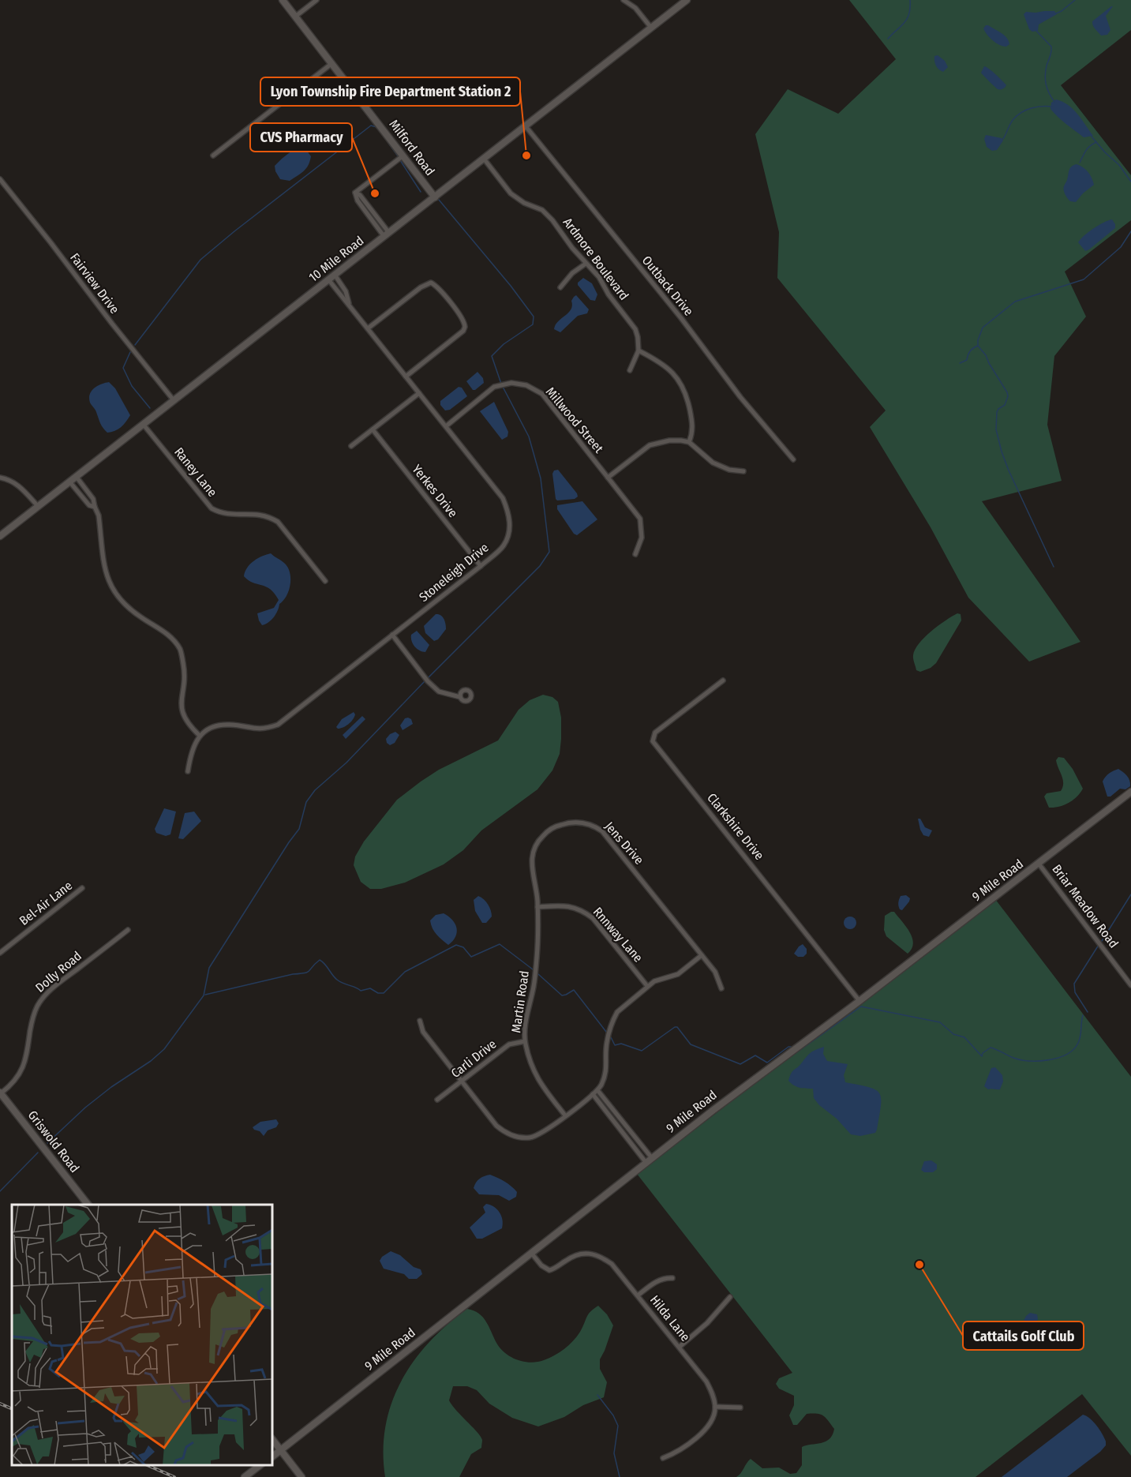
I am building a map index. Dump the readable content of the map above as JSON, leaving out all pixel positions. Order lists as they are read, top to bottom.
{
  "streets": {
    "street": [
      "Milford Road",
      "10 Mile Road",
      "Ardmore Boulevard",
      "Fairview Drive",
      "Outback Drive",
      "Millwood Street",
      "Raney Lane",
      "Yerkes Drive",
      "Stoneleigh Drive",
      "Clarkshire Drive",
      "Jens Drive",
      "9 Mile Road",
      "Bel-Air Lane",
      "Briar Meadow Road",
      "Rnnway Lane",
      "Dolly Road",
      "Martin Road",
      "Carli Drive",
      "Griswold Road",
      "Hilda Lane"
    ]
  },
  "crossings": [
    ["Milford Road", "10 Mile Road"],
    ["10 Mile Road", "Ardmore Boulevard"],
    ["10 Mile Road", "Fairview Drive"],
    ["10 Mile Road", "Outback Drive"],
    ["10 Mile Road", "Raney Lane"],
    ["10 Mile Road", "Stoneleigh Drive"],
    ["Millwood Street", "Stoneleigh Drive"],
    ["Yerkes Drive", "Stoneleigh Drive"],
    ["Clarkshire Drive", "9 Mile Road"],
    ["Jens Drive", "Rnnway Lane"],
    ["Jens Drive", "Martin Road"],
    ["9 Mile Road", "Briar Meadow Road"],
    ["9 Mile Road", "Hilda Lane"],
    ["Rnnway Lane", "Martin Road"],
    ["Dolly Road", "Griswold Road"],
    ["Martin Road", "Carli Drive"]
  ],
  "places": ["Lyon Township Fire Department Station 2", "CVS Pharmacy", "Cattails Golf Club"]
}
